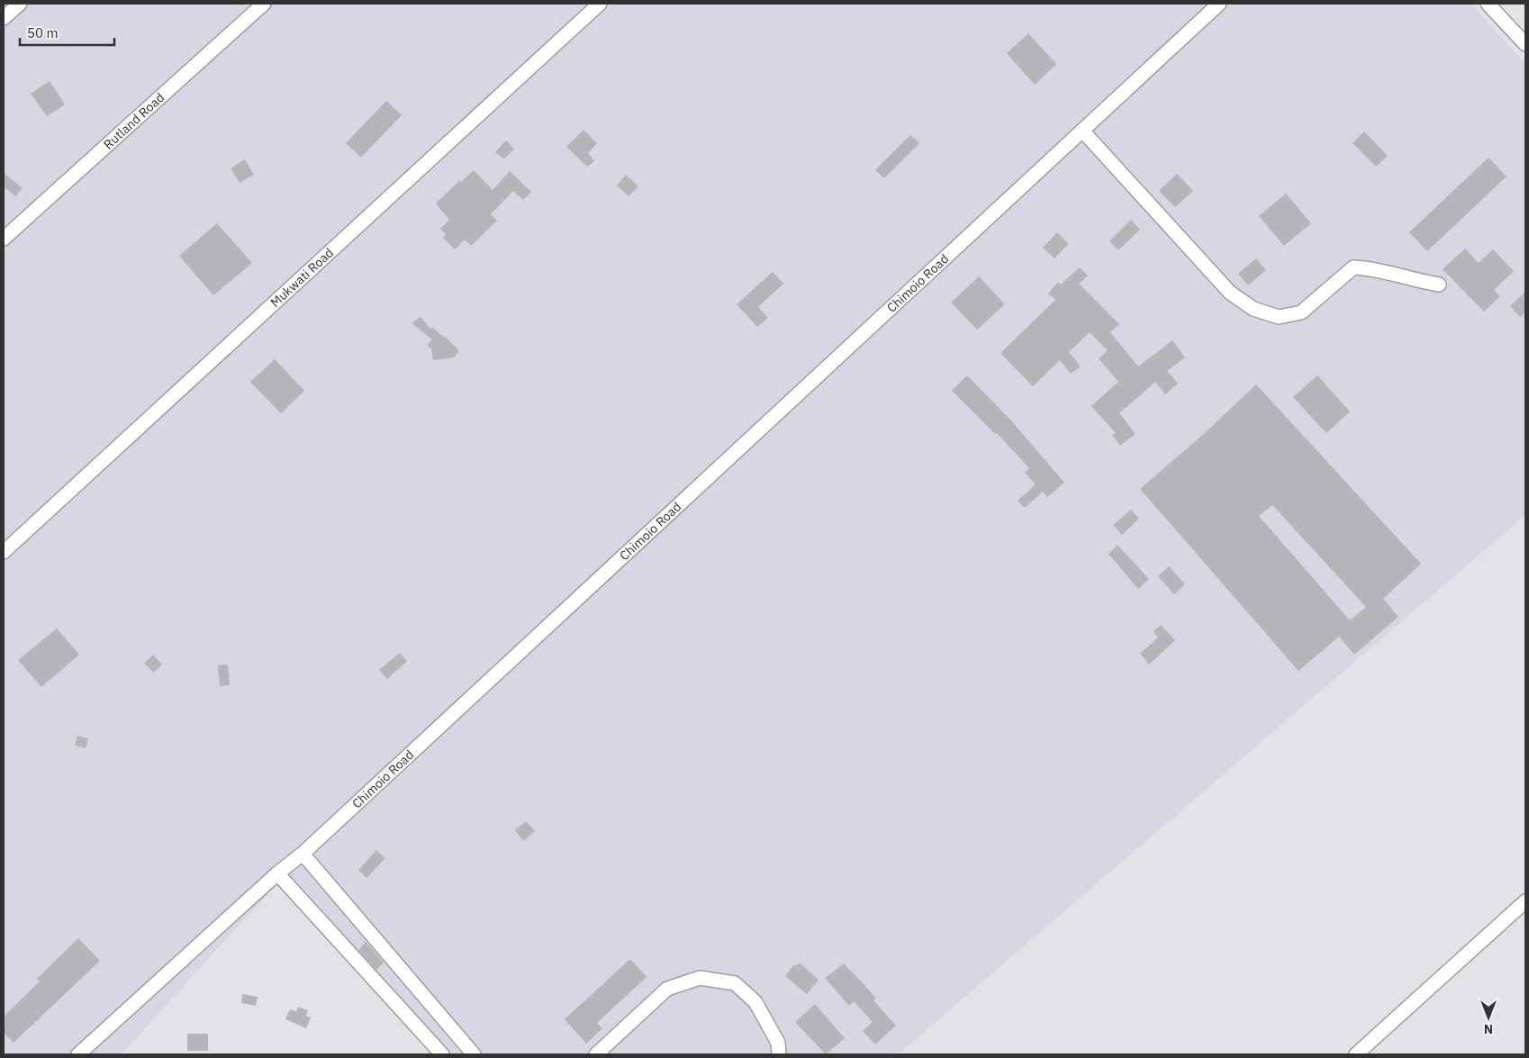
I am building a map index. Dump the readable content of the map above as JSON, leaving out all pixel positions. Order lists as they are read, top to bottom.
{
  "streets": {
    "street": ["Rutland Road", "Mukwati Road", "Chimoio Road"]
  },
  "scale_bar": "50 m",
  "north": "bottom"
}
